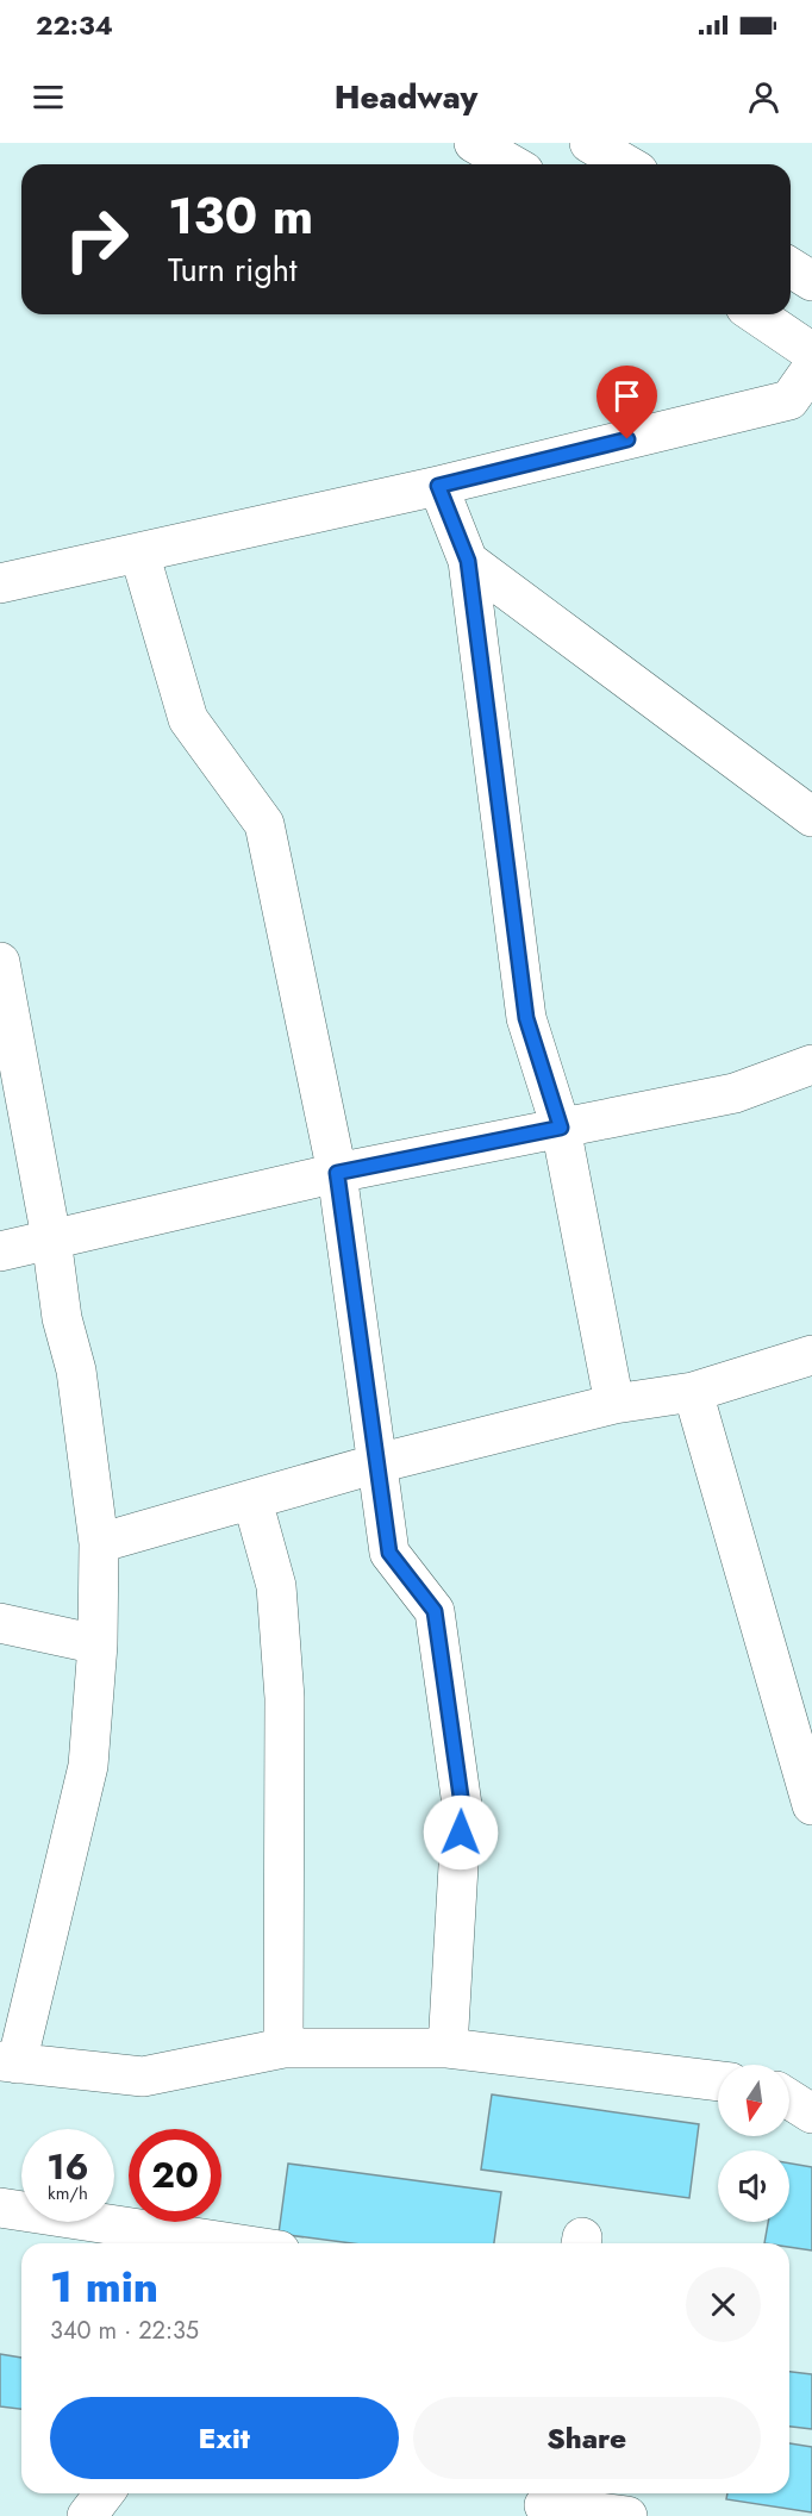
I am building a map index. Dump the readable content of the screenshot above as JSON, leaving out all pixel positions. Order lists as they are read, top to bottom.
{
  "north": "bottom",
  "page": {
    "status": "22:34",
    "header": "Headway",
    "turn": ["130 m", "Turn right"],
    "speed": "16 km/h",
    "limit": "20",
    "heading": ["1 min", "340 m · 22:35"],
    "buttons": ["Exit", "Share"]
  }
}
